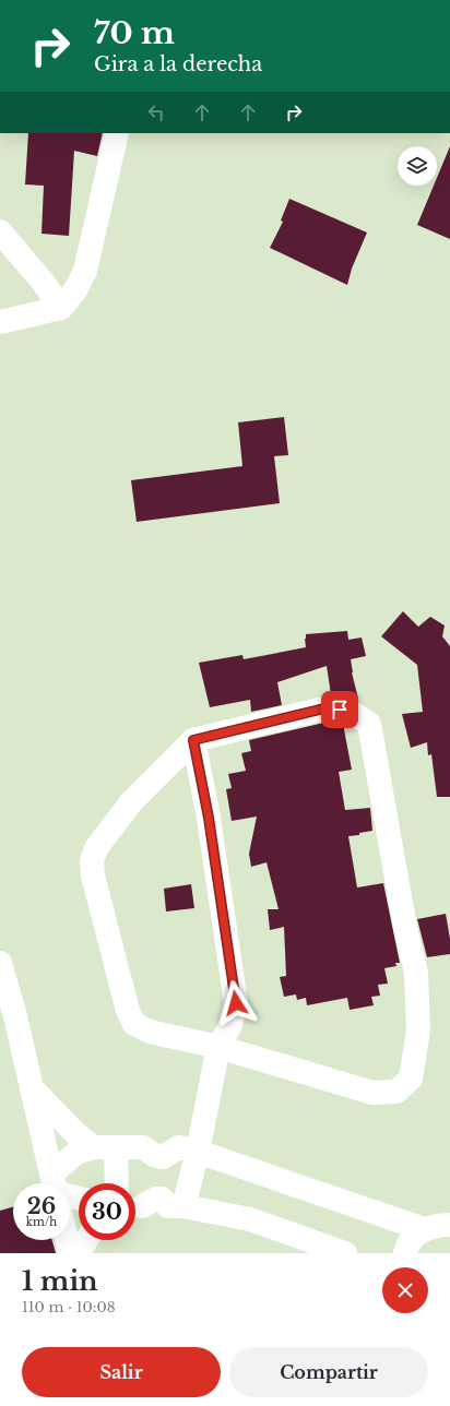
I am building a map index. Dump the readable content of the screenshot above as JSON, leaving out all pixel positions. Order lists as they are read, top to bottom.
{
  "page": {
    "turn": ["70 m", "Gira a la derecha"],
    "speed": "26 km/h",
    "limit": "30",
    "heading": ["1 min", "110 m · 10:08"],
    "buttons": ["Salir", "Compartir"]
  }
}
